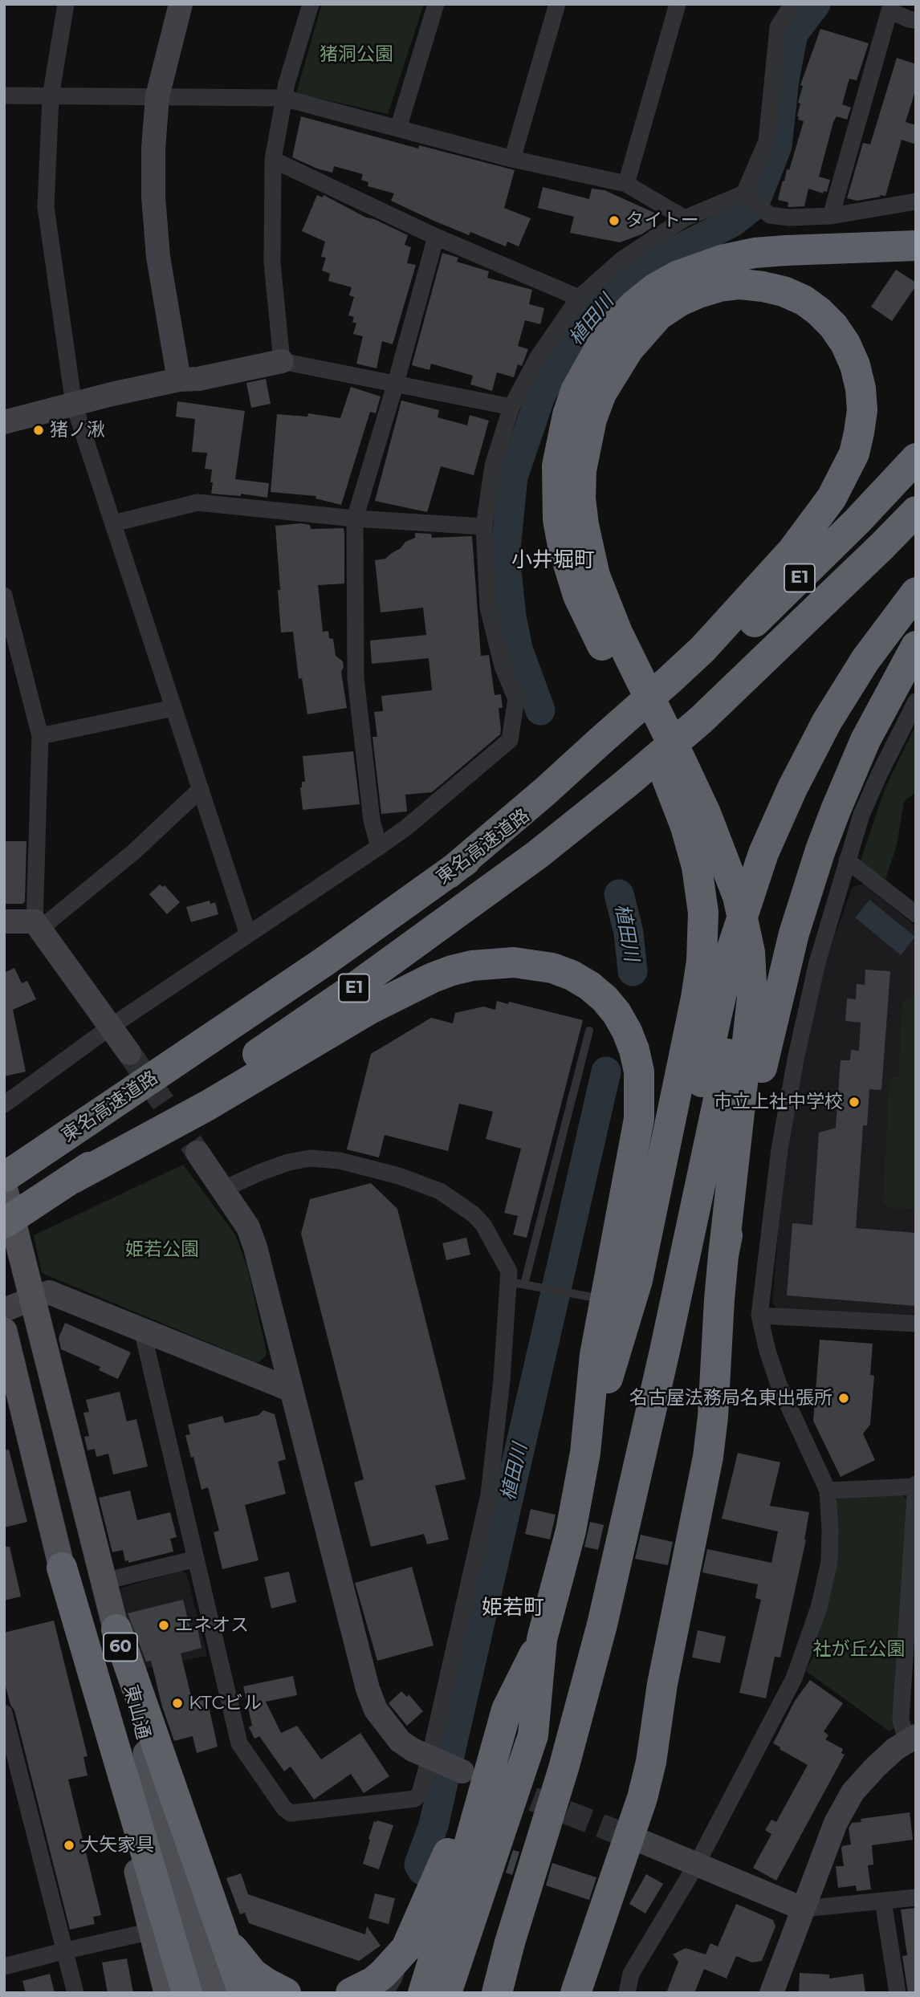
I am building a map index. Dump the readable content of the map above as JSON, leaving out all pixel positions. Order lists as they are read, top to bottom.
{
  "streets": {
    "highway": ["E1", "東名高速道路"],
    "main road": ["60", "東山通"]
  },
  "crossings": [
    ["E1", "東名高速道路"],
    ["東名高速道路", "60"],
    ["60", "東山通"]
  ],
  "districts": ["小井堀町", "姫若町"],
  "water": ["植田川"],
  "parks": ["猪洞公園", "姫若公園", "社が丘公園"],
  "places": [
    "タイトー",
    "猪ノ湫",
    "市立上社中学校",
    "名古屋法務局名東出張所",
    "エネオス",
    "KTCビル",
    "大矢家具"
  ]
}
